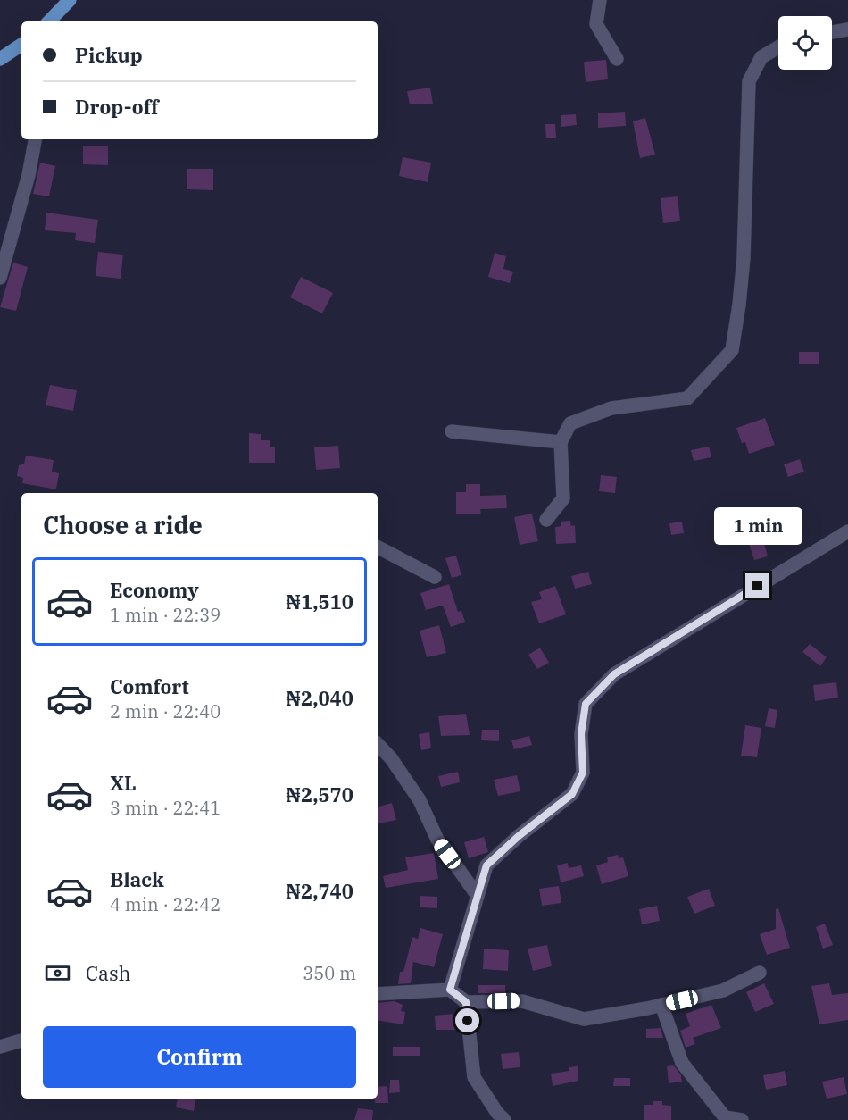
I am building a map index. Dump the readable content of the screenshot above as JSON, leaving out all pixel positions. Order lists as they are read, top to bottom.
{
  "page": {
    "banner": ["Pickup", "Drop-off"],
    "heading": "Choose a ride",
    "bubble": "1 min",
    "list": [
      {
        "name": "Economy",
        "note": "1 min · 22:39",
        "value": "₦1,510"
      },
      {
        "name": "Comfort",
        "note": "2 min · 22:40",
        "value": "₦2,040"
      },
      {
        "name": "XL",
        "note": "3 min · 22:41",
        "value": "₦2,570"
      },
      {
        "name": "Black",
        "note": "4 min · 22:42",
        "value": "₦2,740"
      }
    ],
    "pay": ["Cash", "350 m"],
    "buttons": "Confirm"
  }
}
